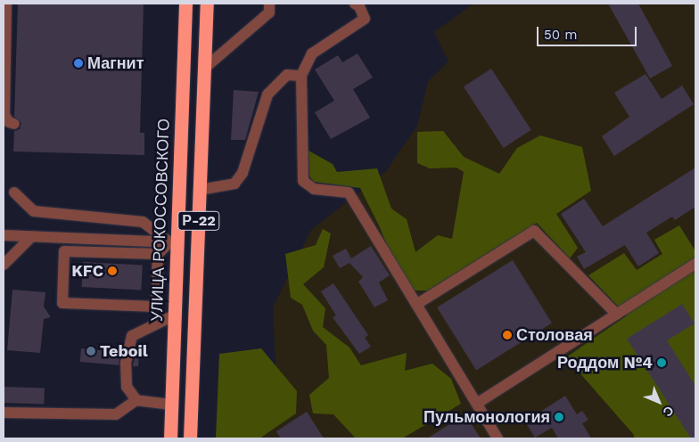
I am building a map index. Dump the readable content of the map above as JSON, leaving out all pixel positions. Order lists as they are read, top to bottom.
{
  "streets": {
    "highway": ["УЛИЦА РОКОССОВСКОГО", "Р-22"]
  },
  "places": [
    "Магнит",
    "KFC",
    "Столовая",
    "Teboil",
    "Роддом №4",
    "Пульмонология"
  ],
  "scale_bar": "50 m",
  "north": "bottom right"
}
